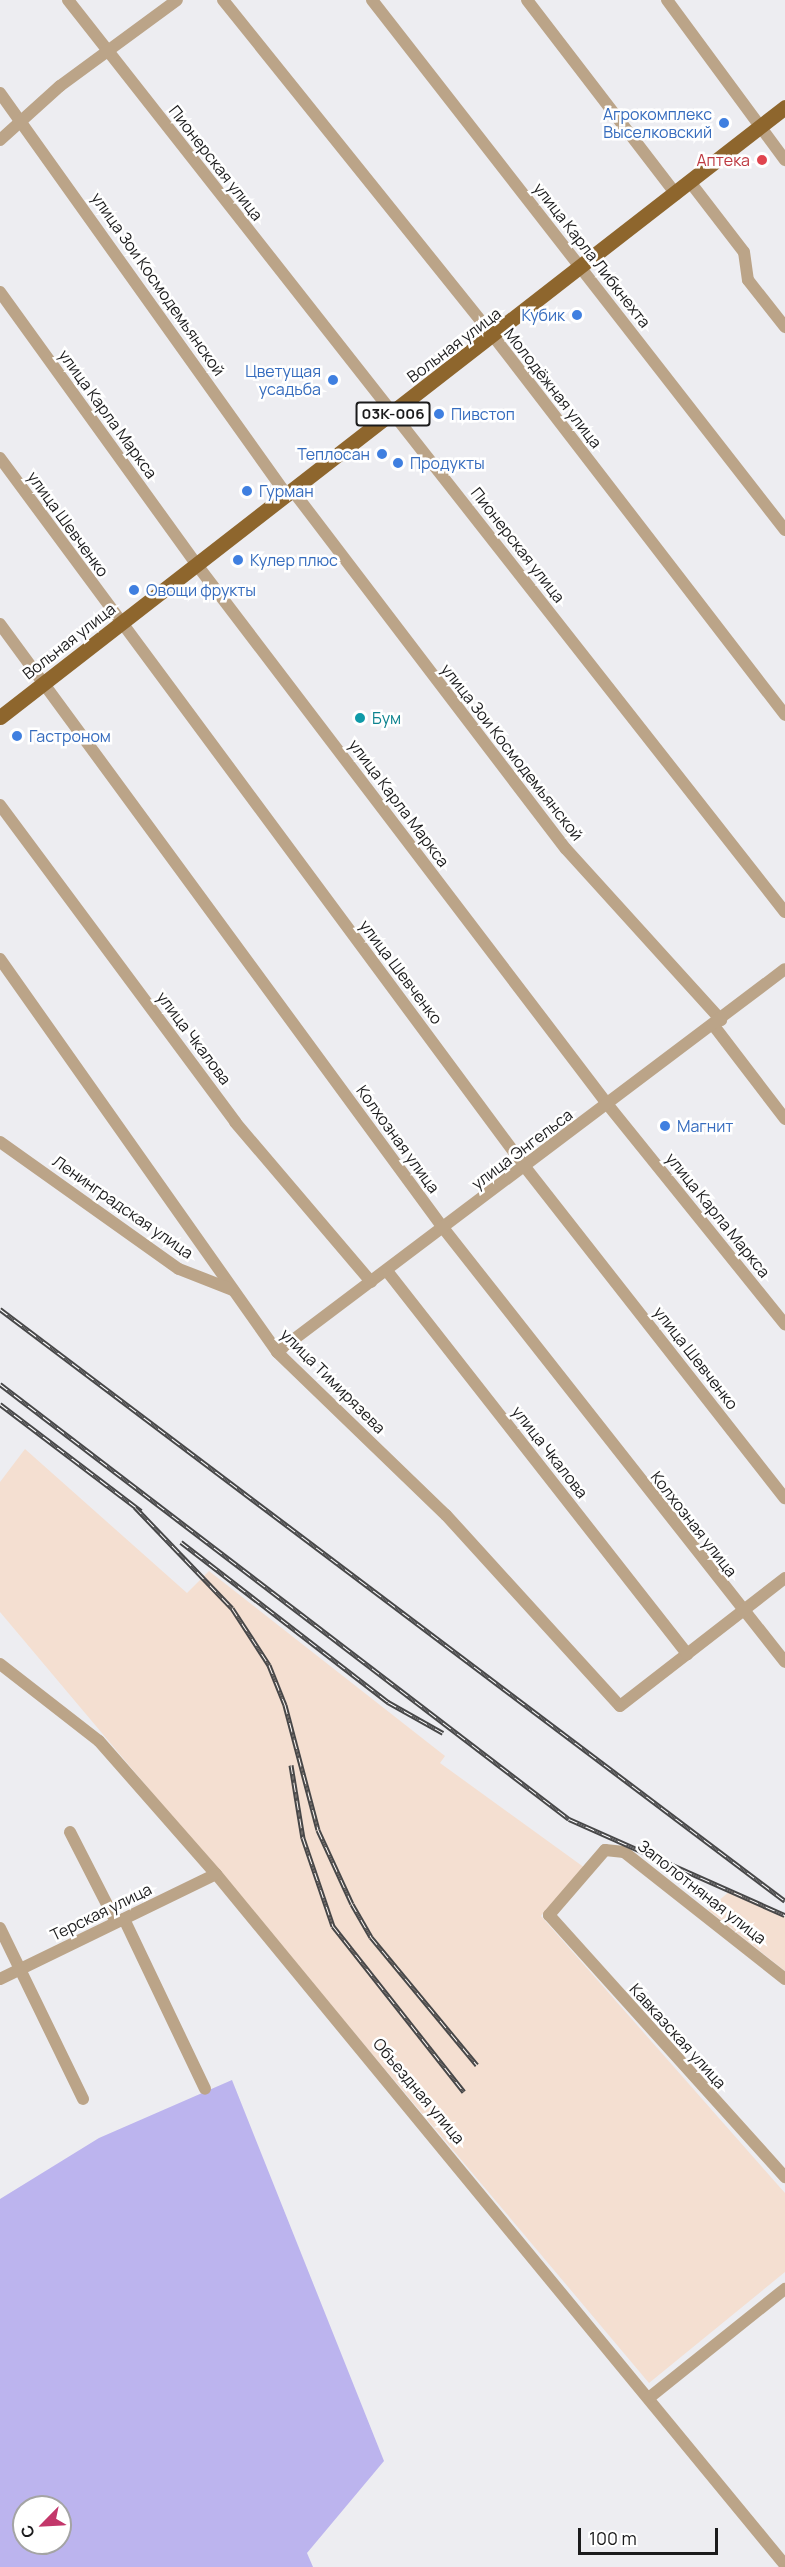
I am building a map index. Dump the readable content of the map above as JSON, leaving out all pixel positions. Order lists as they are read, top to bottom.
{
  "streets": {
    "main road": ["Вольная улица", "03К-006"],
    "street": [
      "Пионерская улица",
      "улица Карла Либкнехта",
      "улица Зои Космодемьянской",
      "Молодёжная улица",
      "улица Карла Маркса",
      "улица Шевченко",
      "улица Чкалова",
      "Колхозная улица",
      "улица Энгельса",
      "Ленинградская улица",
      "улица Тимирязева",
      "Заполотняная улица",
      "Терская улица",
      "Кавказская улица",
      "Объездная улица"
    ]
  },
  "crossings": [
    ["Пионерская улица", "Вольная улица"],
    ["улица Карла Либкнехта", "Вольная улица"],
    ["улица Зои Космодемьянской", "Вольная улица"],
    ["улица Зои Космодемьянской", "улица Энгельса"],
    ["Вольная улица", "Молодёжная улица"],
    ["Вольная улица", "улица Карла Маркса"],
    ["Вольная улица", "улица Шевченко"],
    ["Вольная улица", "Колхозная улица"],
    ["улица Карла Маркса", "улица Энгельса"],
    ["улица Шевченко", "улица Энгельса"],
    ["улица Чкалова", "улица Энгельса"],
    ["улица Чкалова", "улица Тимирязева"],
    ["Колхозная улица", "улица Энгельса"],
    ["улица Энгельса", "улица Тимирязева"],
    ["Ленинградская улица", "улица Тимирязева"],
    ["Заполотняная улица", "Кавказская улица"],
    ["Терская улица", "Объездная улица"]
  ],
  "places": [
    "Агрокомплекс Выселковский",
    "Аптека",
    "Кубик",
    "Цветущая усадьба",
    "Пивстоп",
    "Теплосан",
    "Продукты",
    "Гурман",
    "Кулер плюс",
    "Овощи фрукты",
    "Бум",
    "Гастроном",
    "Магнит"
  ],
  "scale_bar": "100 m",
  "north": "bottom left"
}
